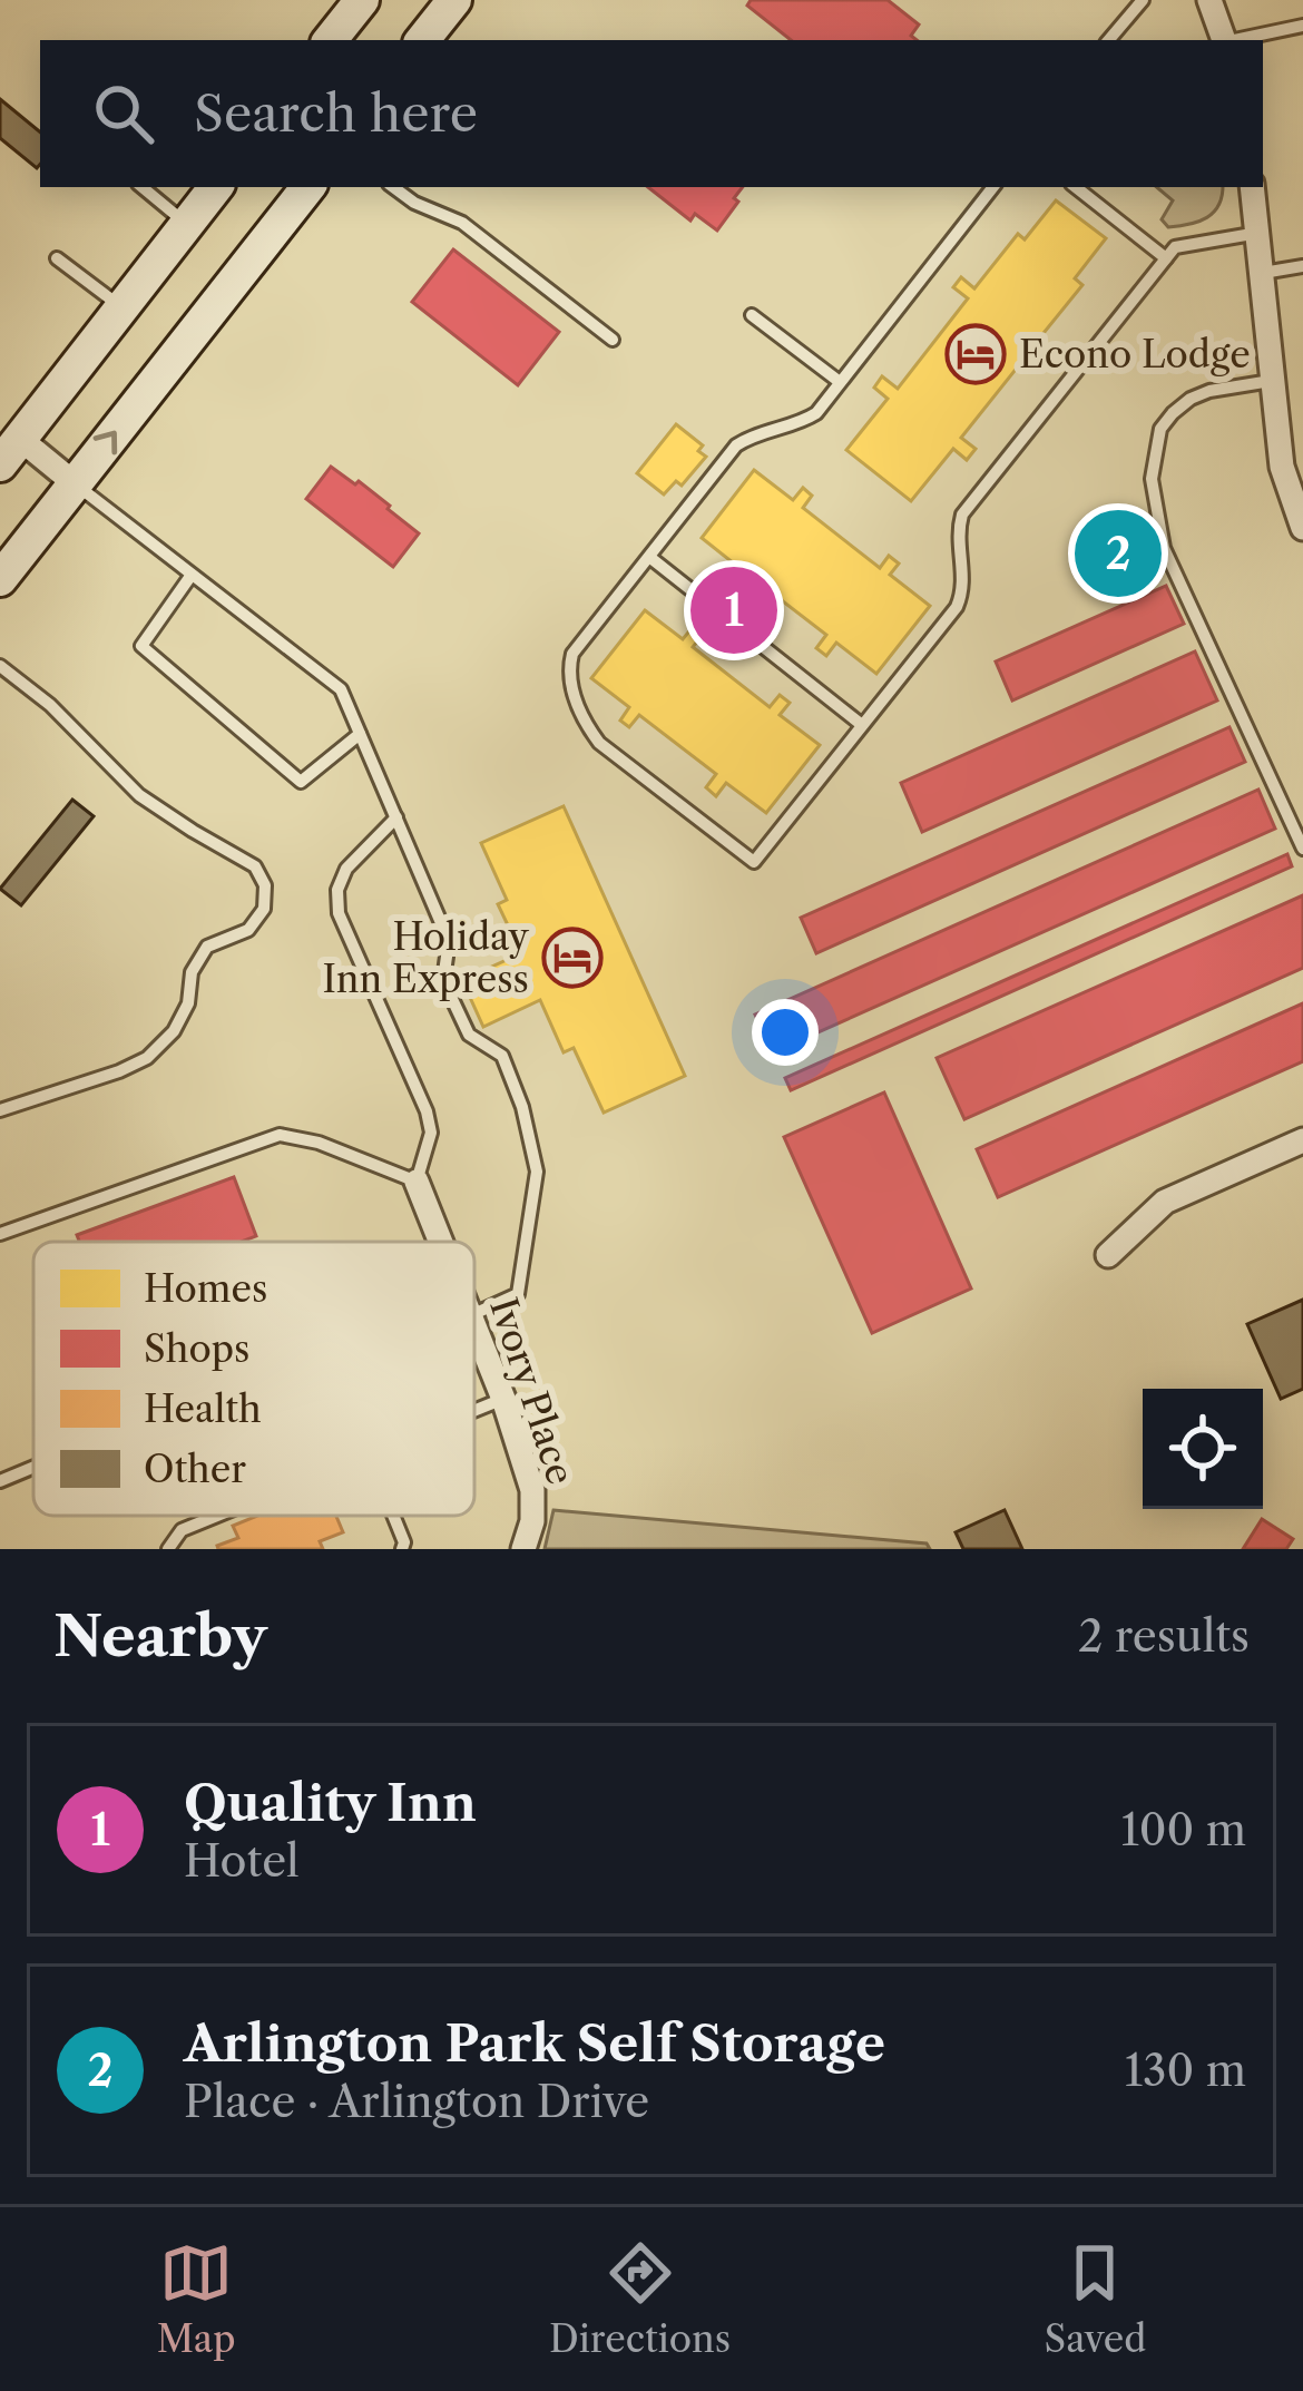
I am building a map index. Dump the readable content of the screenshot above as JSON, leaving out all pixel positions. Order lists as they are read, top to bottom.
{
  "streets": {
    "street": ["Ivory Place"]
  },
  "places": {
    "hotel": ["Econo Lodge", "Holiday Inn Express"]
  },
  "legend": [
    "Homes",
    "Shops",
    "Health",
    "Other"
  ],
  "page": {
    "search": "Search here",
    "pins": ["2", "1"],
    "heading": ["Nearby", "2 results"],
    "list": [
      {
        "mark": "1",
        "name": "Quality Inn",
        "note": "Hotel",
        "value": "100 m"
      },
      {
        "mark": "2",
        "name": "Arlington Park Self Storage",
        "note": "Place · Arlington Drive",
        "value": "130 m"
      }
    ],
    "nav": ["Map", "Directions", "Saved"]
  }
}
